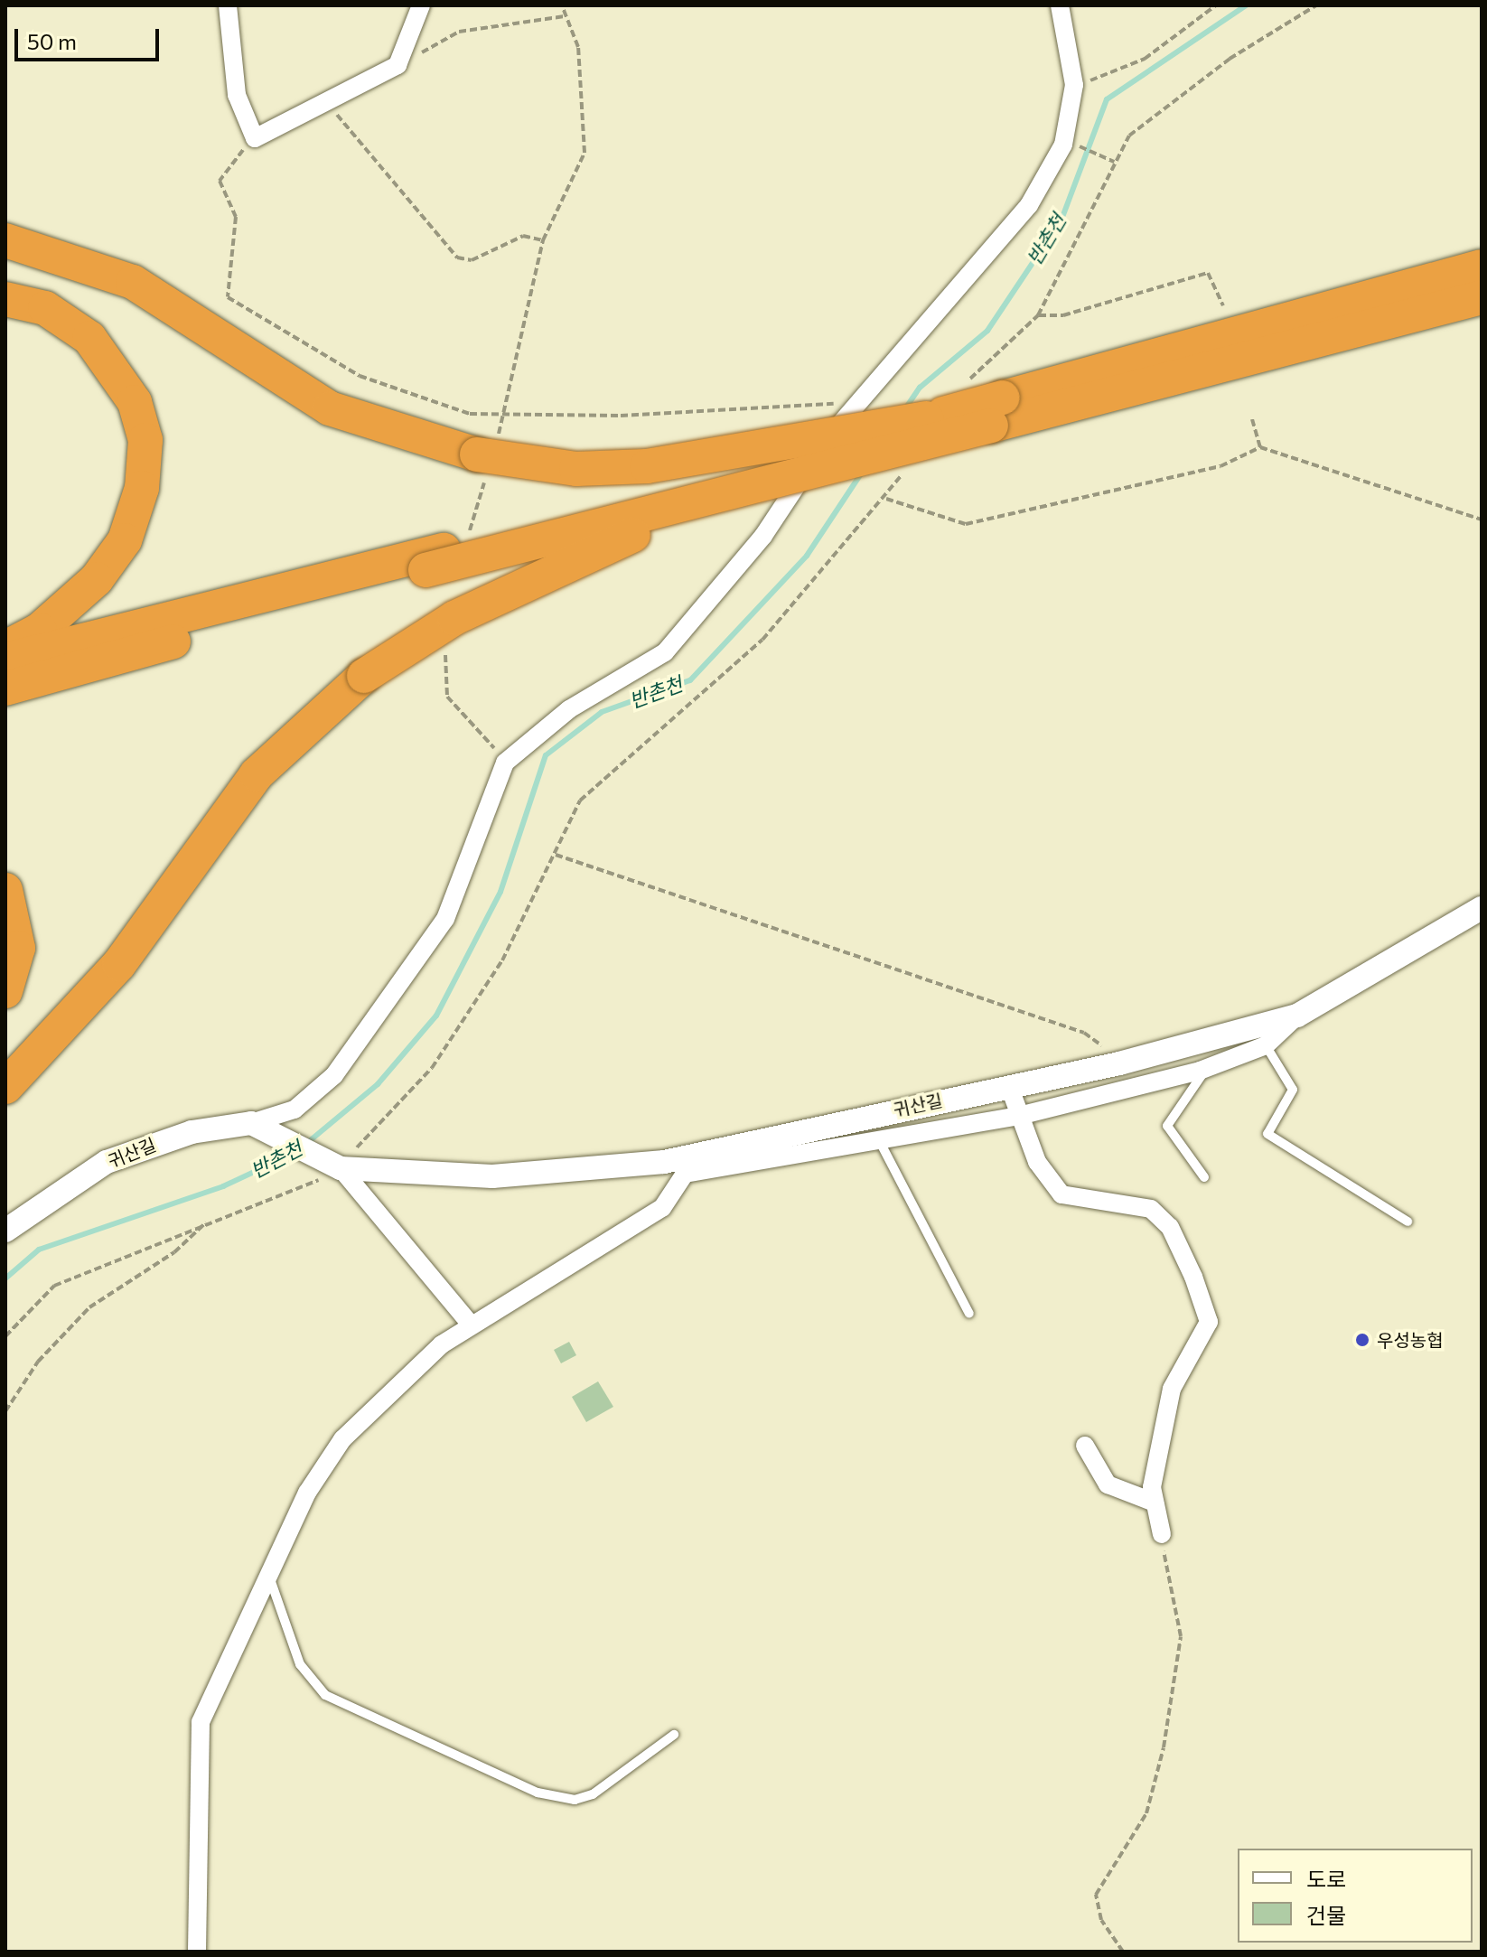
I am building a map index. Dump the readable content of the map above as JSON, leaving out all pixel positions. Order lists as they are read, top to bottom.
{
  "streets": {
    "street": ["귀산길"]
  },
  "water": ["반촌천"],
  "places": ["우성농협"],
  "legend": ["도로", "건물"],
  "scale_bar": "50 m"
}
